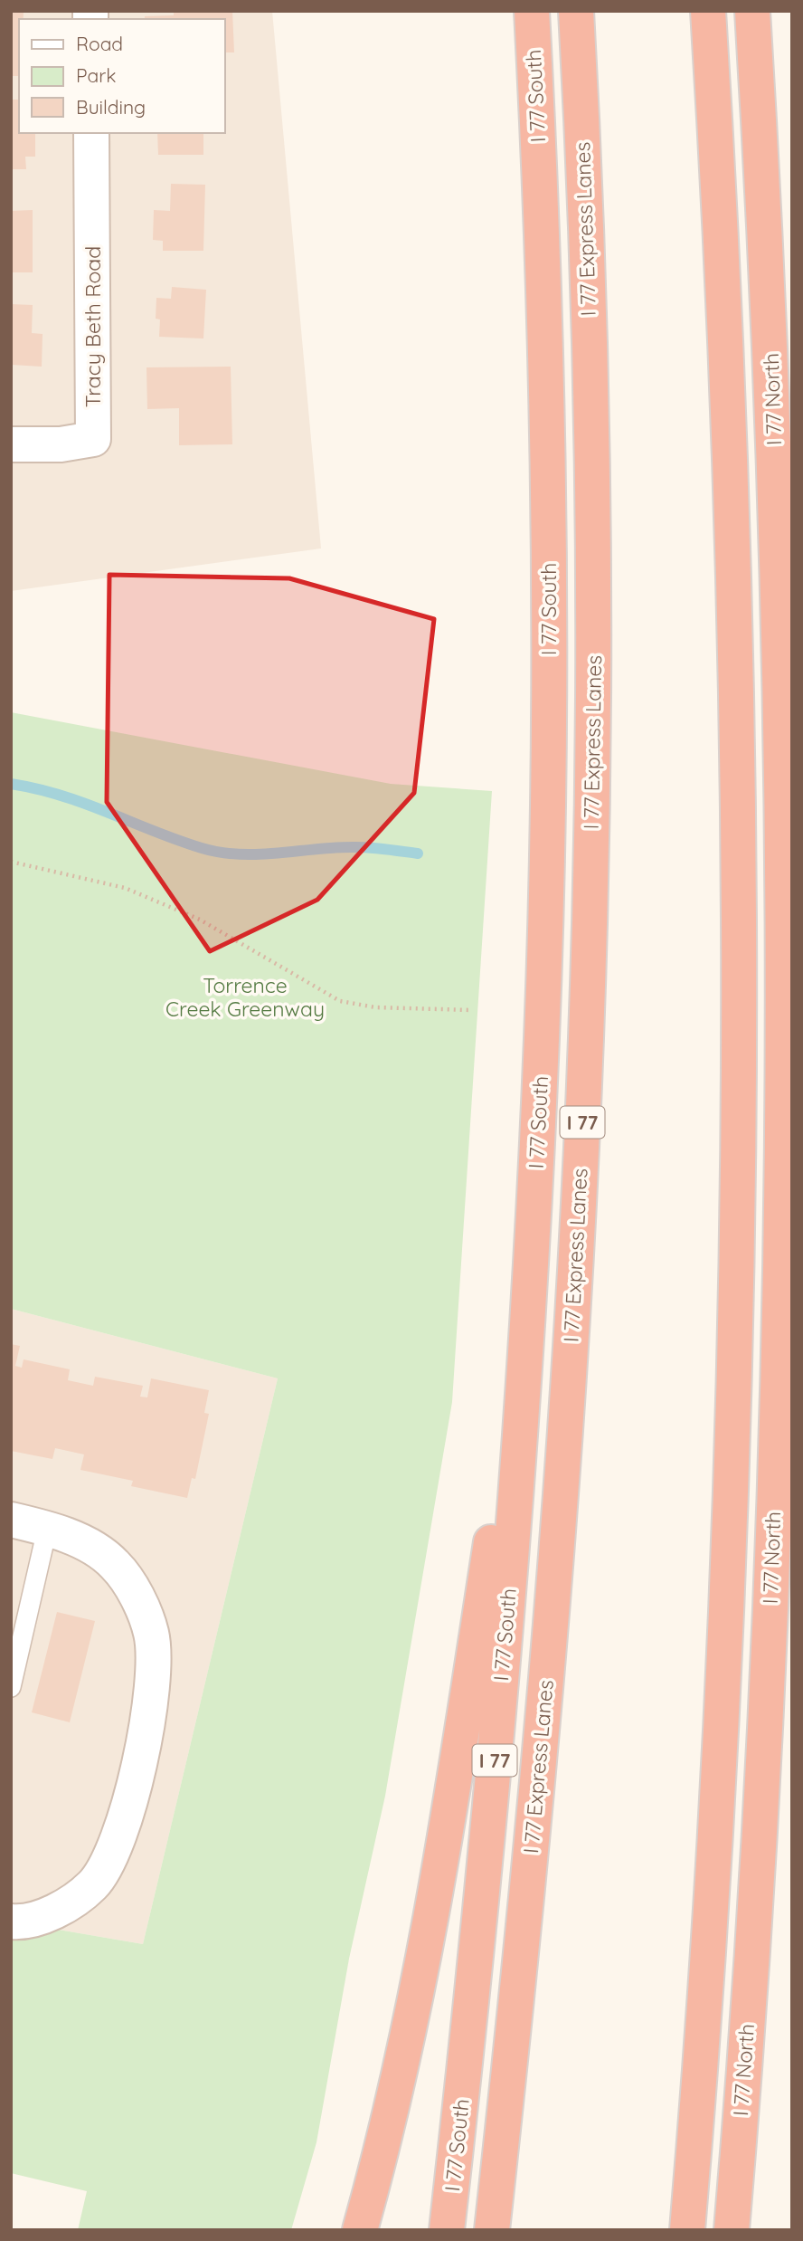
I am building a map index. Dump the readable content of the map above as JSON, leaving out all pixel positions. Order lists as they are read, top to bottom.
{
  "streets": {
    "highway": [
      "I 77 South",
      "I 77 Express Lanes",
      "I 77 North",
      "I 77"
    ],
    "street": ["Tracy Beth Road"]
  },
  "parks": ["Torrence Creek Greenway"],
  "legend": ["Road", "Park", "Building"]
}
